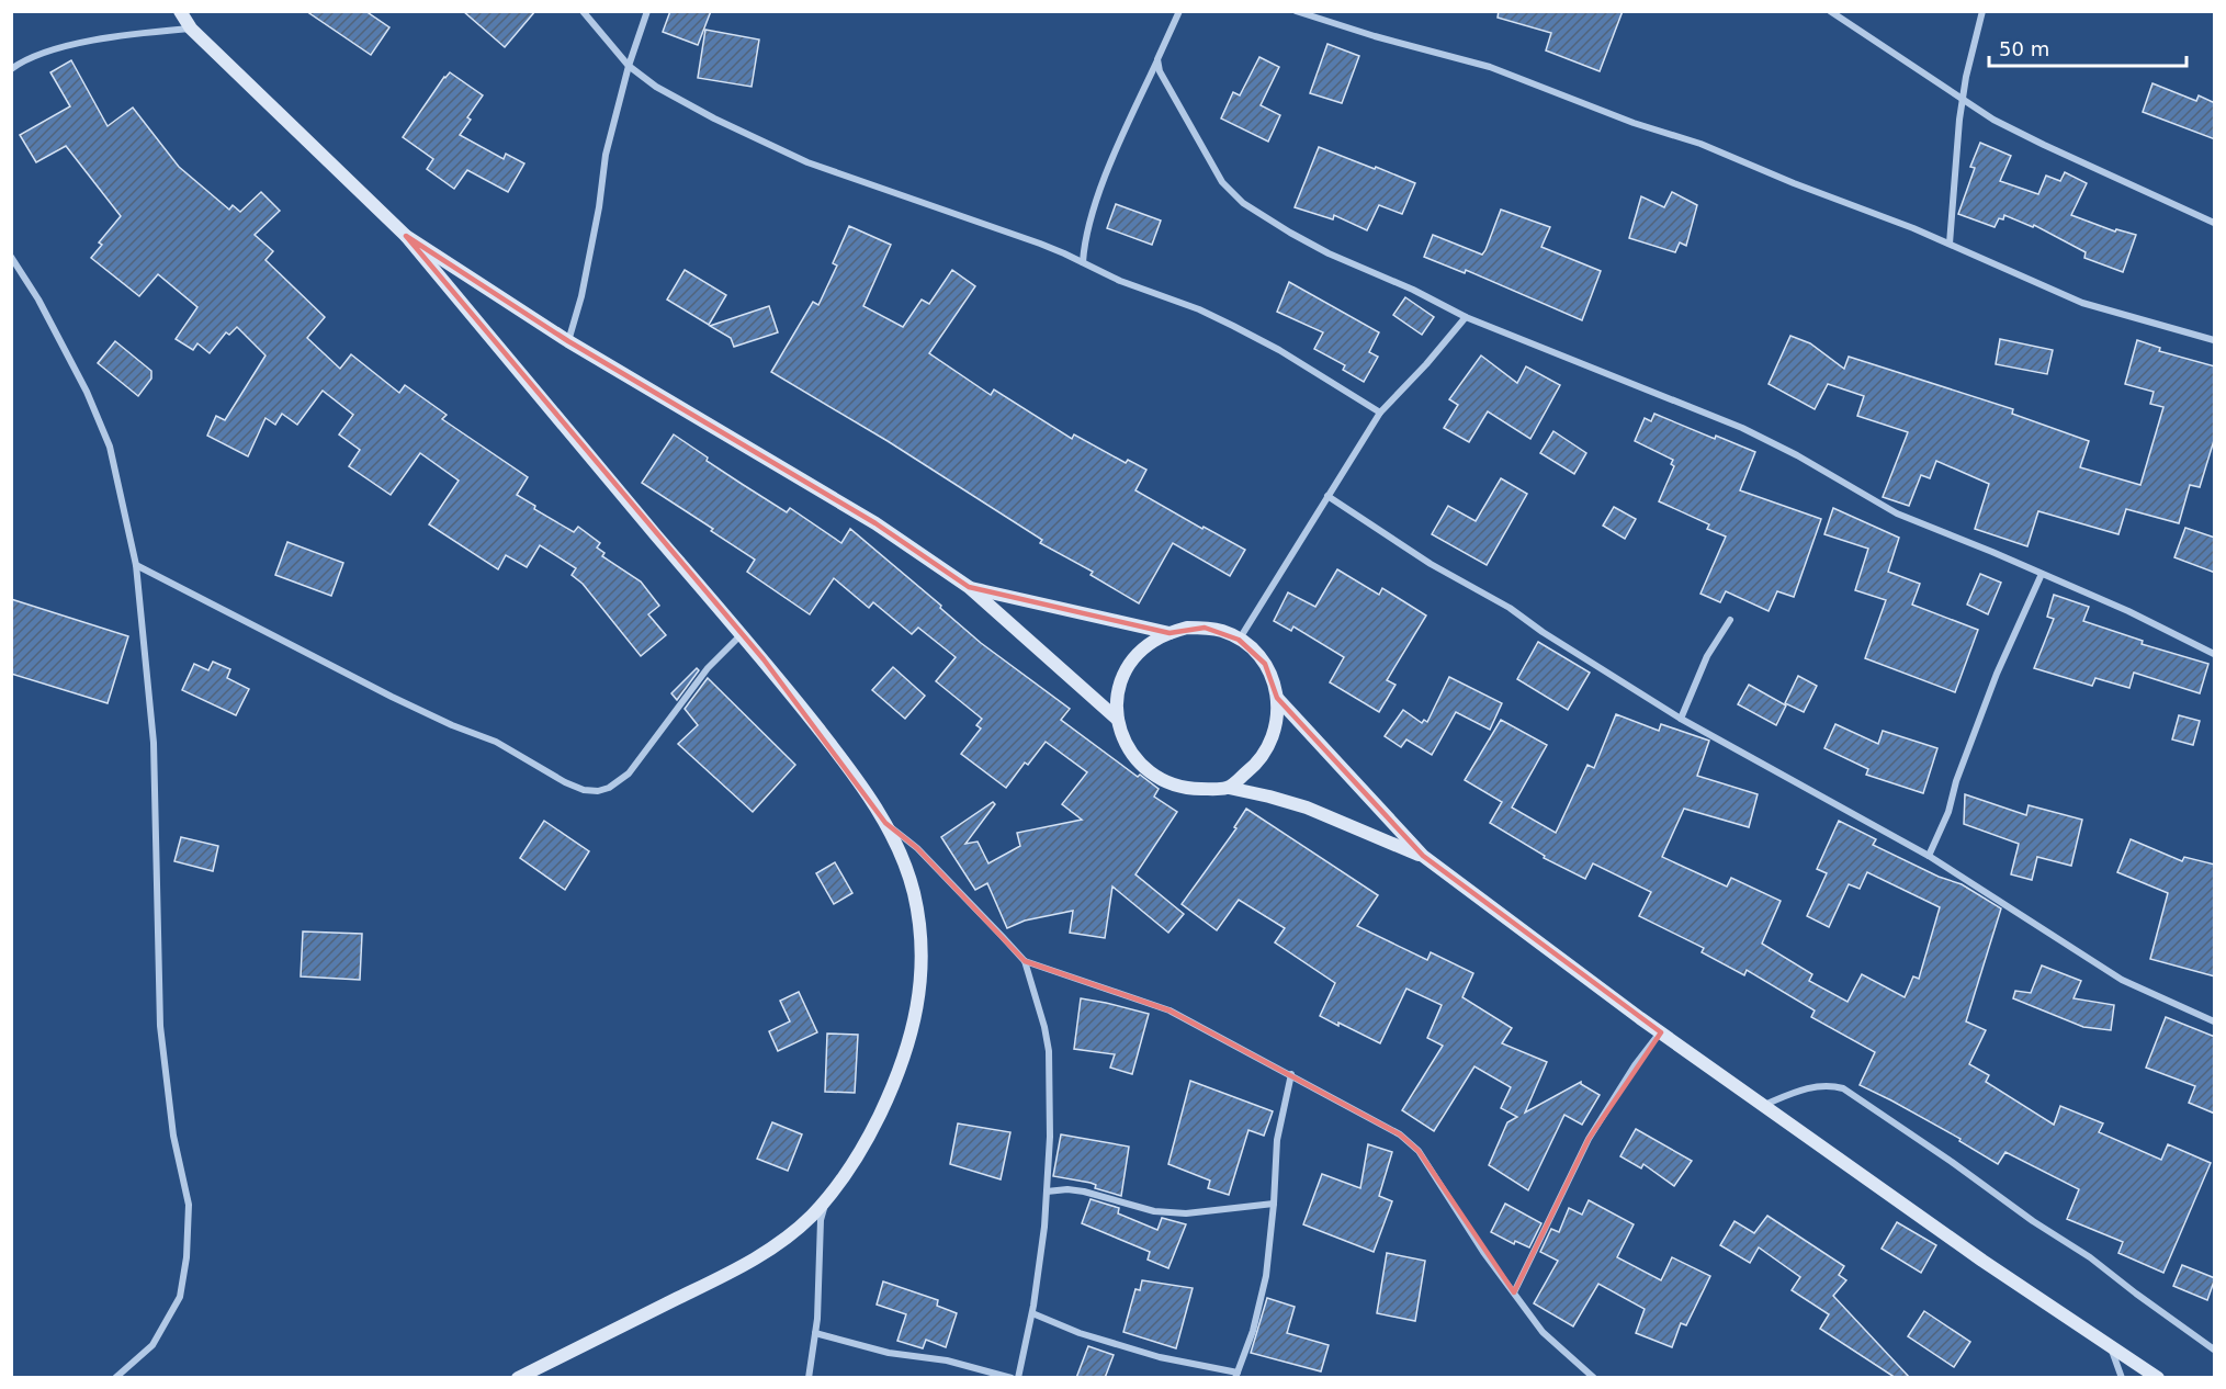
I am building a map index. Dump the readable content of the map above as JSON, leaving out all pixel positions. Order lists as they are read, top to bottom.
{
  "scale_bar": "50 m"
}
